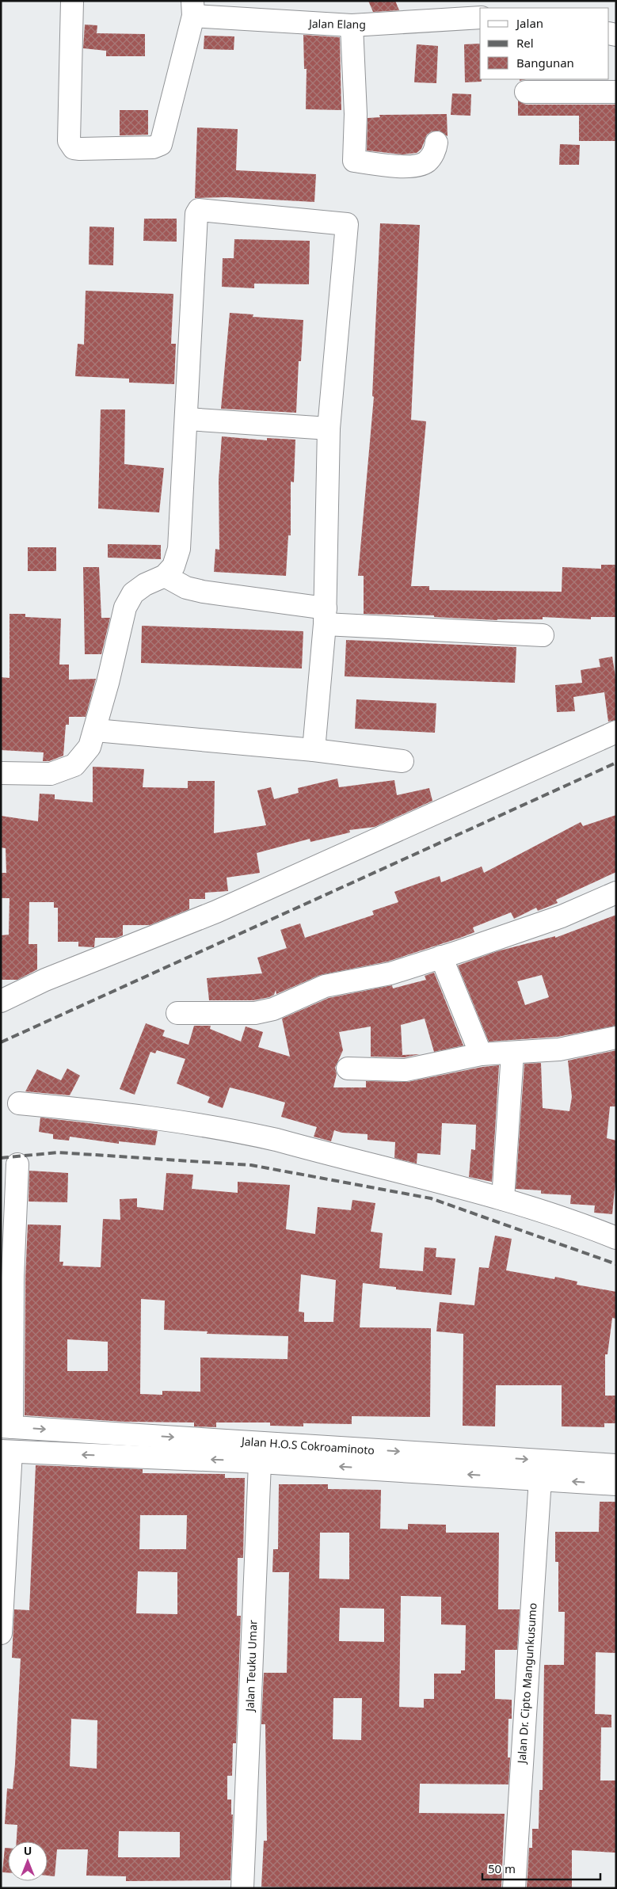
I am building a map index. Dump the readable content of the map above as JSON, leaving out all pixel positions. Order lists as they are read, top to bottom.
{
  "streets": {
    "street": [
      "Jalan Elang",
      "Jalan H.O.S Cokroaminoto",
      "Jalan Teuku Umar",
      "Jalan Dr. Cipto Mangunkusumo"
    ]
  },
  "crossings": [
    ["Jalan H.O.S Cokroaminoto", "Jalan Teuku Umar"],
    ["Jalan H.O.S Cokroaminoto", "Jalan Dr. Cipto Mangunkusumo"]
  ],
  "legend": ["Jalan", "Rel", "Bangunan"],
  "scale_bar": "50 m",
  "north": "top"
}
